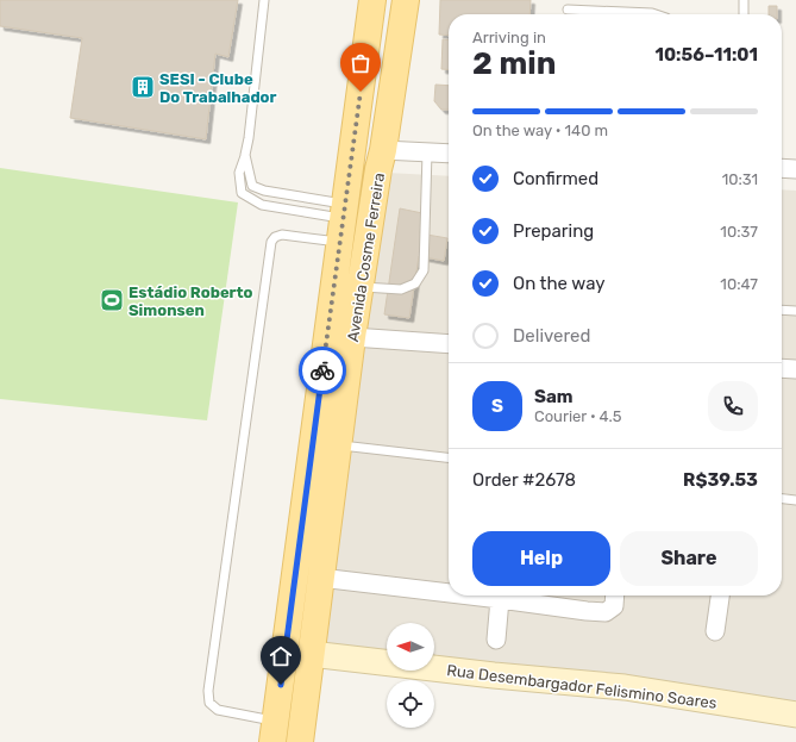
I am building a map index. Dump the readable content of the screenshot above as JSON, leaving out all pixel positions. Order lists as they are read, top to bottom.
{
  "streets": {
    "main road": ["Avenida Cosme Ferreira"],
    "street": ["Rua Desembargador Felismino Soares"]
  },
  "crossings": [
    ["Avenida Cosme Ferreira", "Rua Desembargador Felismino Soares"]
  ],
  "places": {
    "building": ["SESI - Clube Do Trabalhador"],
    "sports": ["Estádio Roberto Simonsen"]
  },
  "north": "left",
  "page": {
    "heading": ["2 min", "Arriving in", "10:56–11:01"],
    "panel": [
      "Sam",
      "Courier · 4.5",
      "Order #2678",
      "R$39.53"
    ],
    "bar": "On the way · 140 m",
    "list": [
      ["Confirmed", "10:31"],
      ["Preparing", "10:37"],
      ["On the way", "10:47"],
      "Delivered"
    ],
    "round": "S",
    "buttons": ["Help", "Share"]
  }
}
